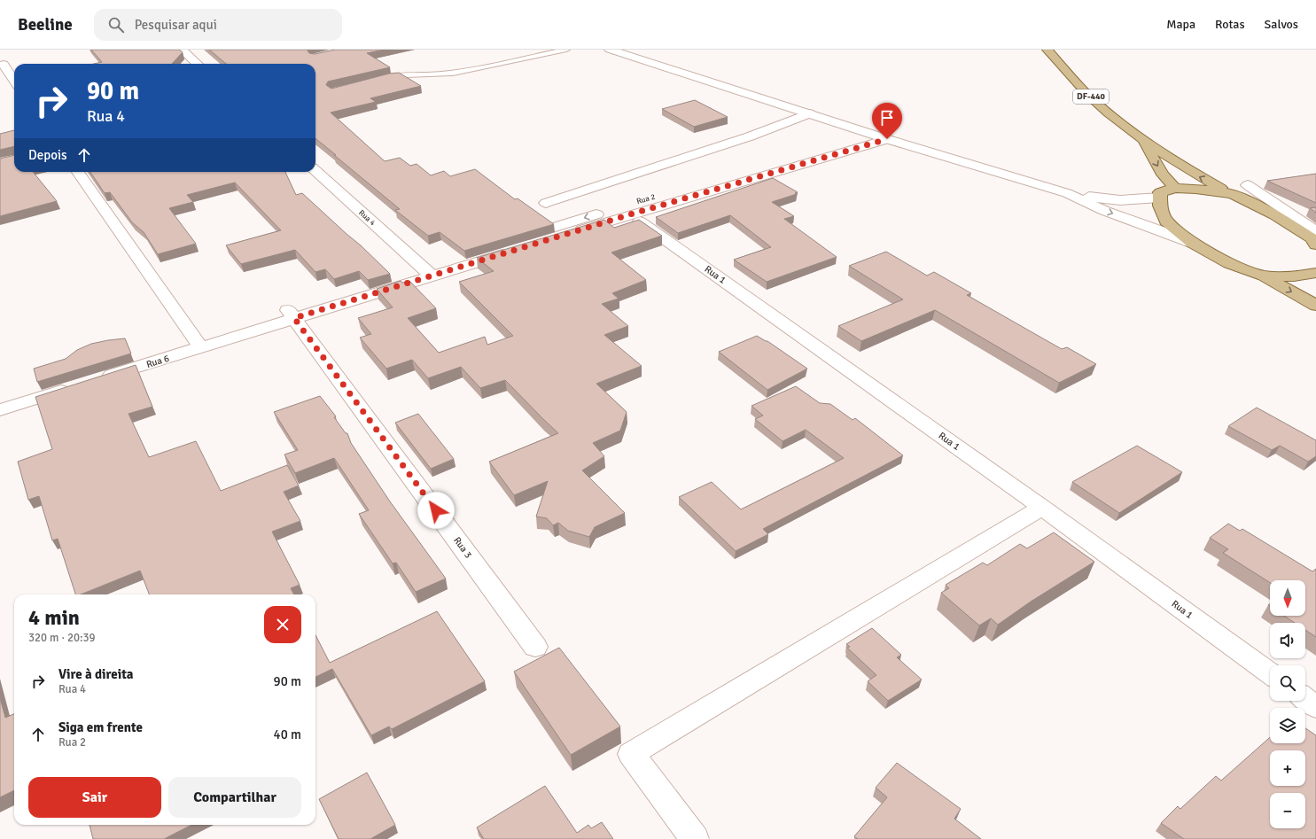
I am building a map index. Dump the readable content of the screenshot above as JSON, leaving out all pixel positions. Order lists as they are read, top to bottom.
{
  "streets": {
    "main road": ["DF-440"],
    "street": [
      "Rua 2",
      "Rua 4",
      "Rua 1",
      "Rua 6",
      "Rua 3"
    ]
  },
  "crossings": [
    ["Rua 2", "Rua 4"],
    ["Rua 2", "Rua 1"],
    ["Rua 6", "Rua 3"]
  ],
  "north": "bottom",
  "page": {
    "header": "Beeline",
    "search": "Pesquisar aqui",
    "nav": ["Mapa", "Rotas", "Salvos"],
    "turn": ["90 m", "Rua 4"],
    "then": "Depois",
    "map_buttons": ["+", "−"],
    "heading": ["4 min", "320 m · 20:39"],
    "list": [
      {
        "name": "Vire à direita",
        "note": "Rua 4",
        "value": "90 m"
      },
      {
        "name": "Siga em frente",
        "note": "Rua 2",
        "value": "40 m"
      }
    ],
    "buttons": ["Sair", "Compartilhar"]
  }
}
